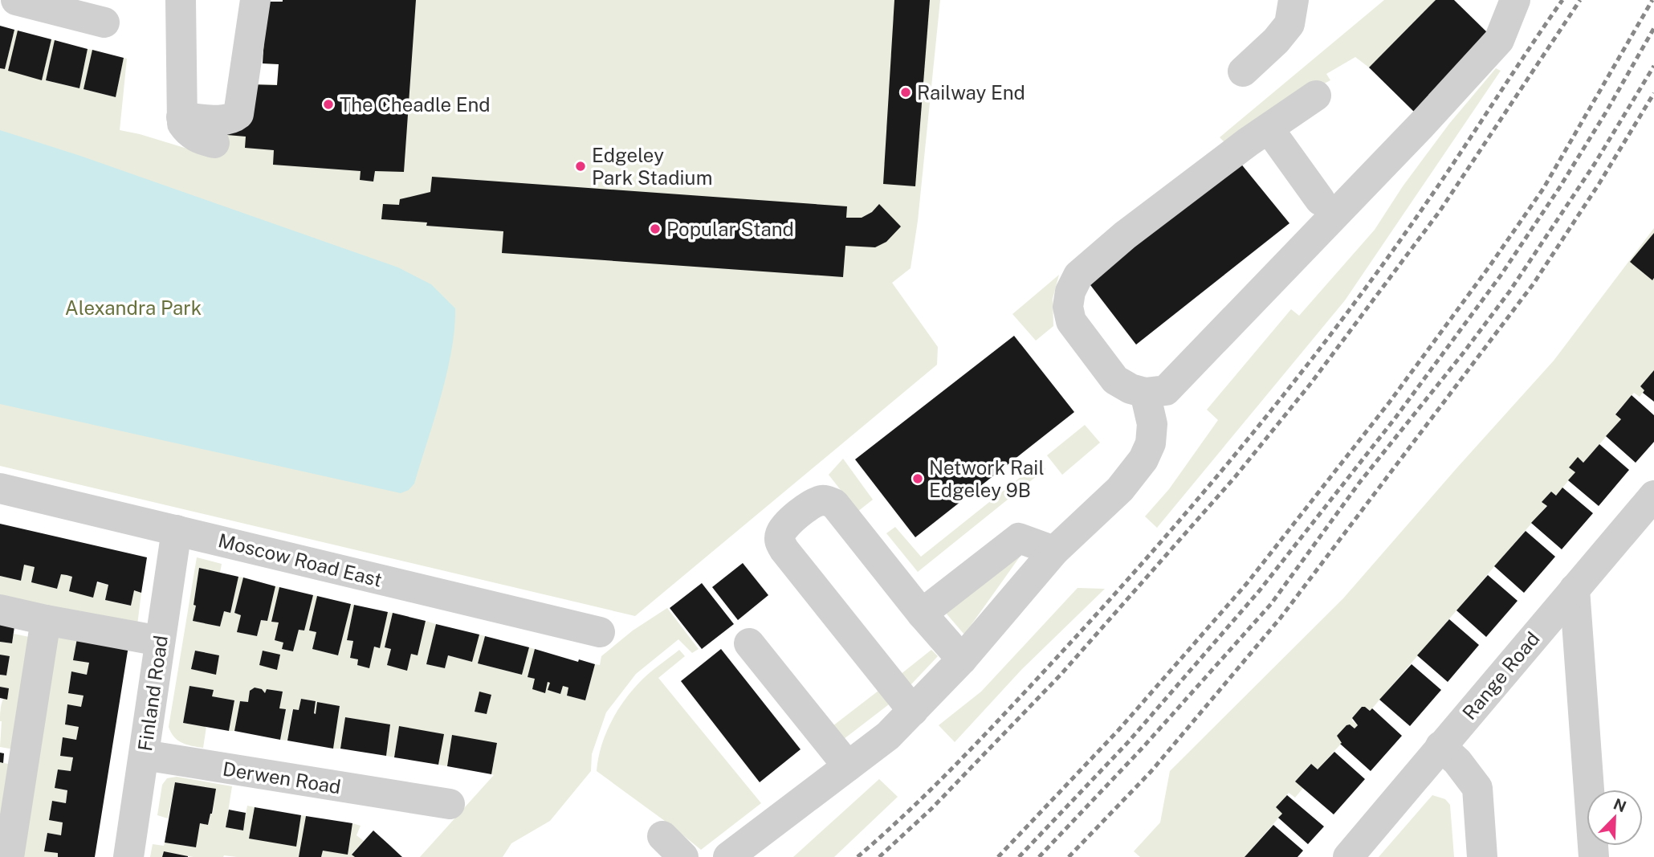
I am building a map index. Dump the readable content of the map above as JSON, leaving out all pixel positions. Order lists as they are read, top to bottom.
{
  "streets": {
    "street": [
      "Moscow Road East",
      "Range Road",
      "Finland Road",
      "Derwen Road"
    ]
  },
  "crossings": [
    ["Moscow Road East", "Finland Road"],
    ["Finland Road", "Derwen Road"]
  ],
  "parks": ["Alexandra Park"],
  "places": [
    "Railway End",
    "The Cheadle End",
    "Edgeley Park Stadium",
    "Popular Stand",
    "Network Rail Edgeley 9B"
  ],
  "north": "top right"
}
